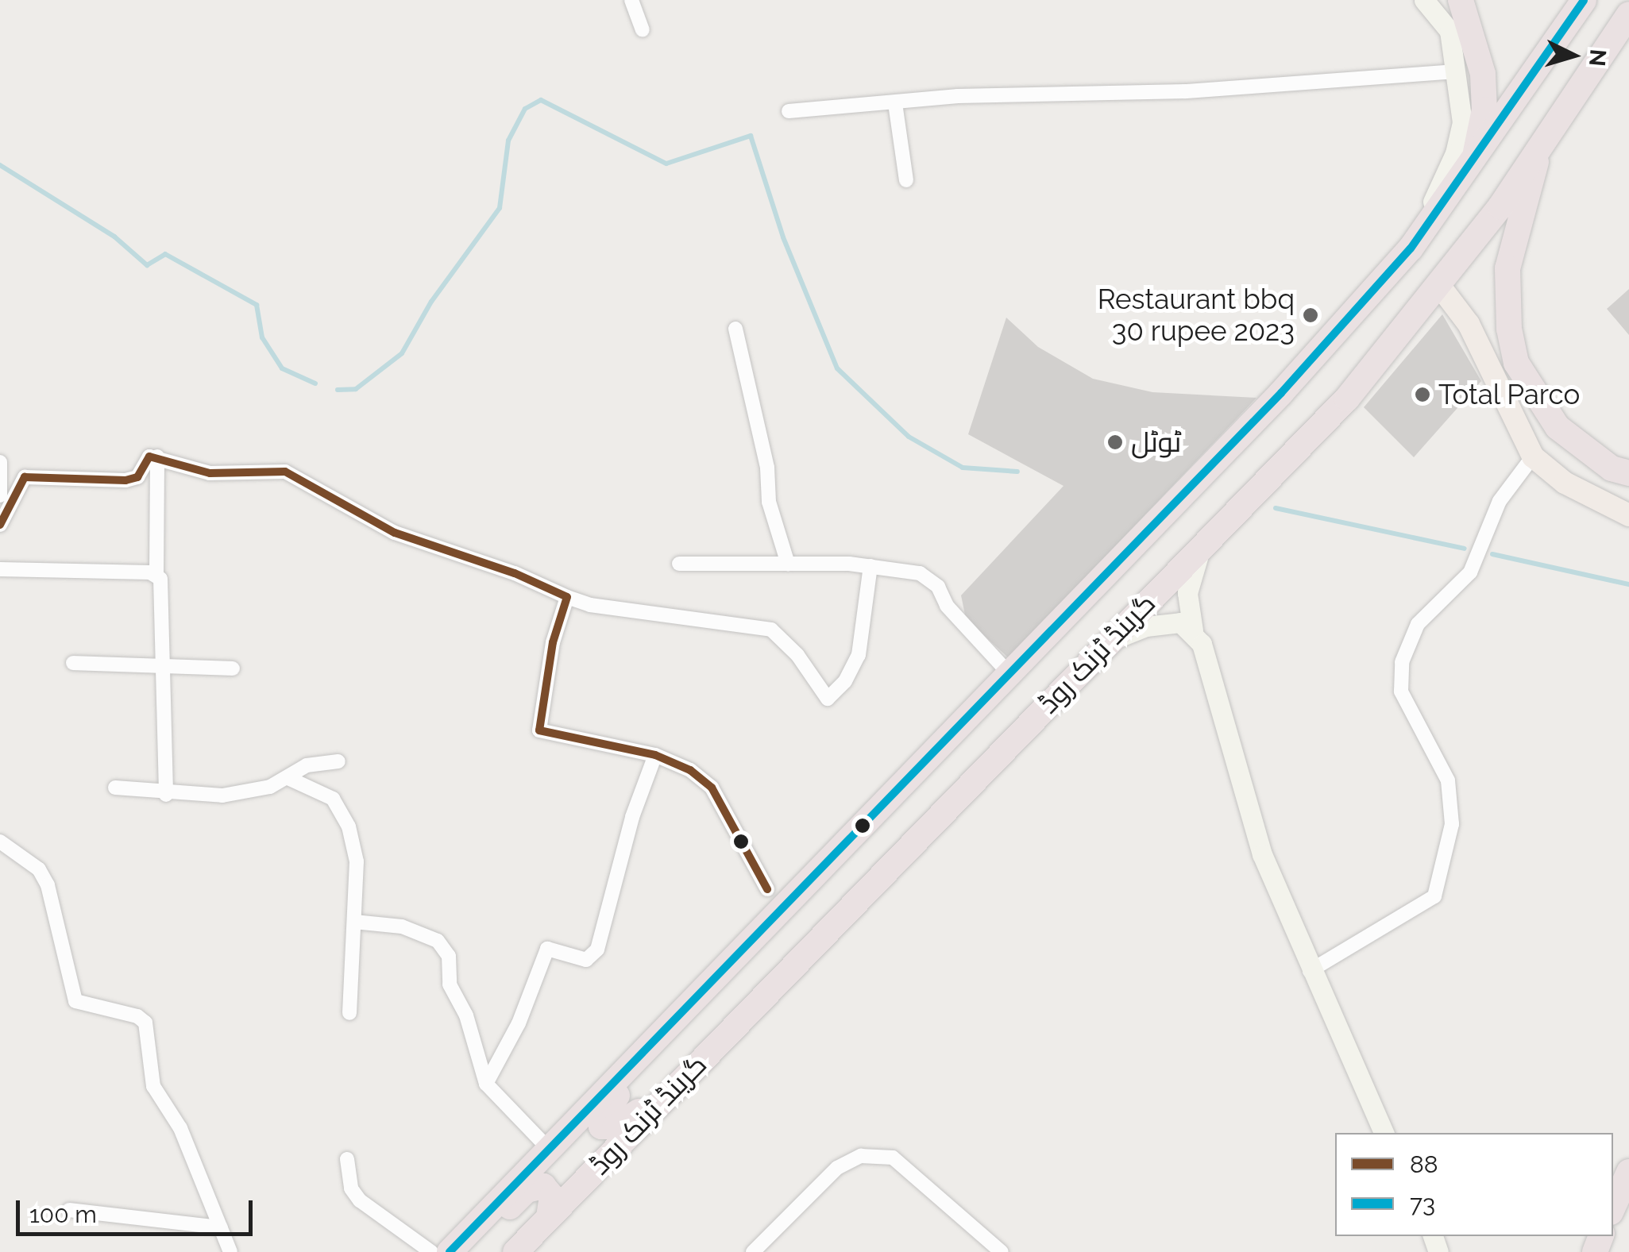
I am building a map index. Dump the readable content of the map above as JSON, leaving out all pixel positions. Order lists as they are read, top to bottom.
{
  "streets": {
    "highway": ["گرینڈ ٹرنک روڈ"]
  },
  "places": ["Restaurant bbq 30 rupee 2023", "Total Parco", "ٹوٹل"],
  "lines": ["transit line 73", "transit line 88"],
  "legend": ["88", "73"],
  "scale_bar": "100 m",
  "north": "right"
}
